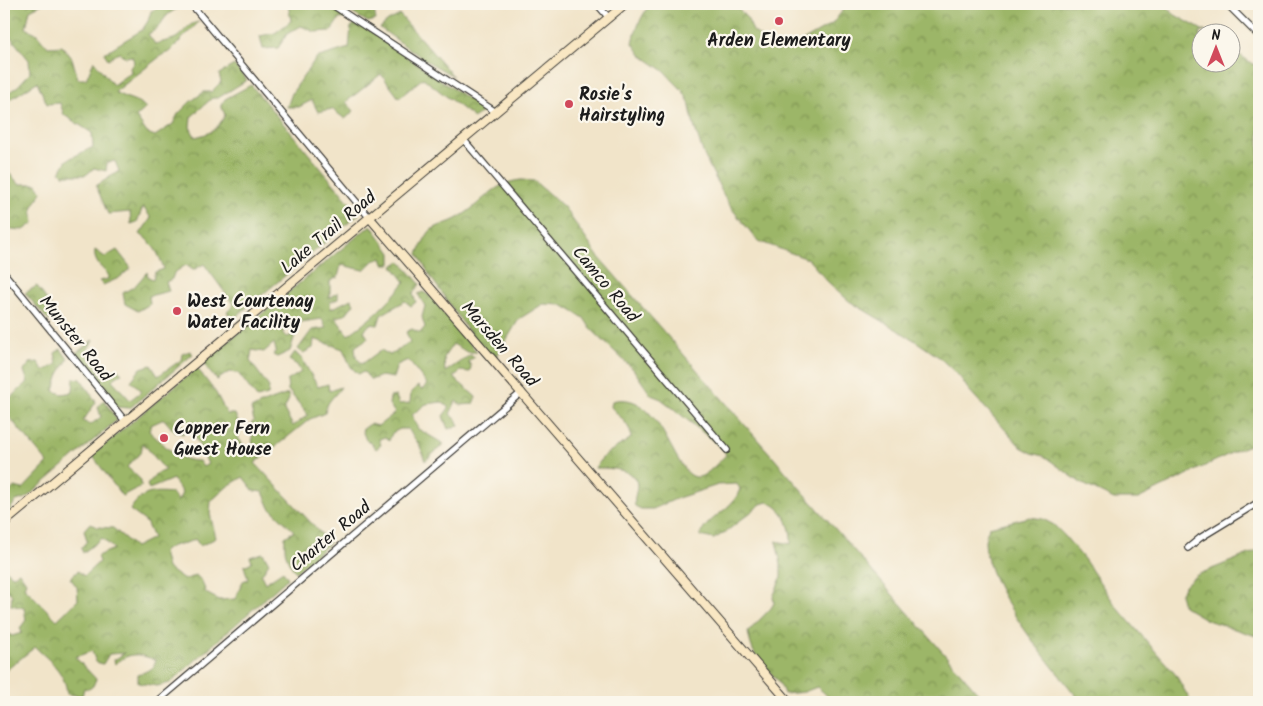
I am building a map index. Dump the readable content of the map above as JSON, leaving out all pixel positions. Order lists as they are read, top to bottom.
{
  "streets": {
    "street": [
      "Lake Trail Road",
      "Camco Road",
      "Munster Road",
      "Marsden Road",
      "Charter Road"
    ]
  },
  "crossings": [
    ["Lake Trail Road", "Camco Road"],
    ["Lake Trail Road", "Munster Road"],
    ["Lake Trail Road", "Marsden Road"],
    ["Marsden Road", "Charter Road"]
  ],
  "places": [
    "Arden Elementary",
    "Rosie's Hairstyling",
    "West Courtenay Water Facility",
    "Copper Fern Guest House"
  ],
  "north": "top"
}
